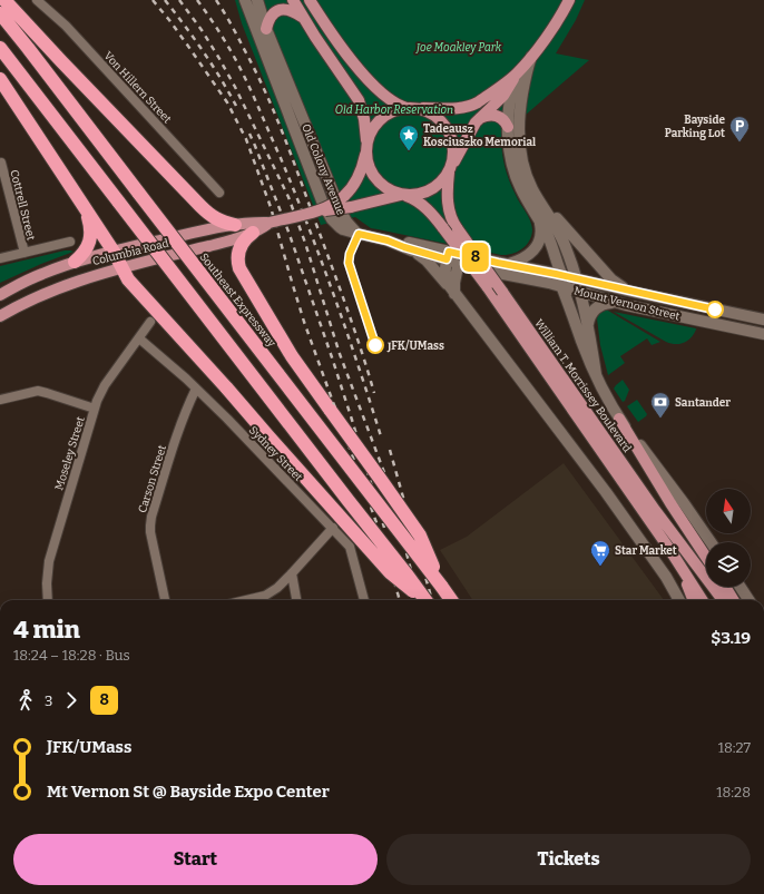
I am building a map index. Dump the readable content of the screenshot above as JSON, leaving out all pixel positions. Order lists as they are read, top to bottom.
{
  "streets": {
    "highway": ["Southeast Expressway"],
    "main road": ["Columbia Road", "William T. Morrissey Boulevard"],
    "street": [
      "Von Hillern Street",
      "Old Colony Avenue",
      "Cottrell Street",
      "Mount Vernon Street",
      "Moseley Street",
      "Sydney Street",
      "Carson Street"
    ]
  },
  "crossings": [
    ["Old Colony Avenue", "Mount Vernon Street"],
    ["Columbia Road", "William T. Morrissey Boulevard"],
    ["Mount Vernon Street", "William T. Morrissey Boulevard"],
    ["Moseley Street", "Sydney Street"],
    ["Sydney Street", "Carson Street"]
  ],
  "parks": ["Joe Moakley Park", "Old Harbor Reservation"],
  "places": {
    "parking": ["Bayside Parking Lot"],
    "place": ["Tadeausz Kosciuszko Memorial"],
    "other": ["JFK/UMass"],
    "bank": ["Santander"],
    "supermarket": ["Star Market"]
  },
  "lines": ["bus line 8"],
  "north": "top",
  "page": {
    "on_map": "8",
    "heading": ["4 min", "18:24 – 18:28 · Bus", "$3.19"],
    "legs": ["3", "8"],
    "list": [
      {
        "name": "JFK/UMass",
        "value": "18:27"
      },
      {
        "name": "Mt Vernon St @ Bayside Expo Center",
        "value": "18:28"
      }
    ],
    "buttons": ["Start", "Tickets"]
  }
}
